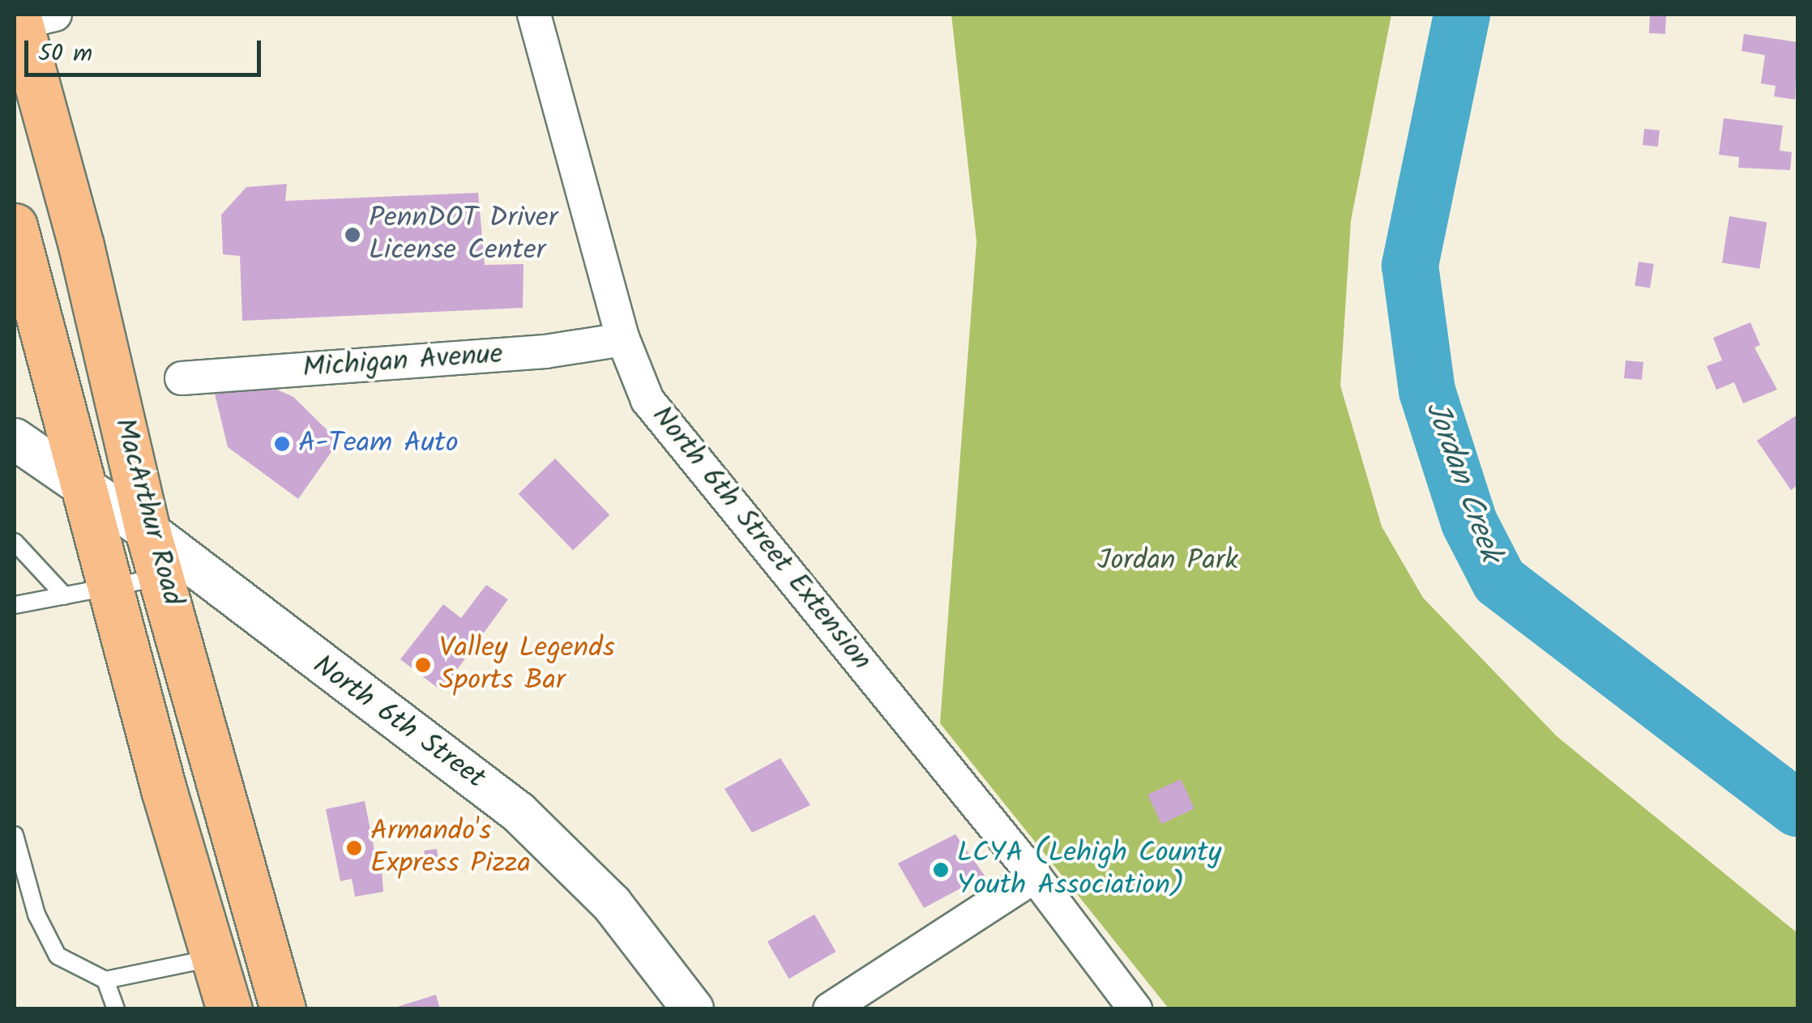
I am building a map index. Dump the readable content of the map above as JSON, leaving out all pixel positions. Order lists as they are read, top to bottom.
{
  "streets": {
    "main road": ["MacArthur Road"],
    "street": ["Michigan Avenue", "North 6th Street Extension", "North 6th Street"]
  },
  "crossings": [
    ["Michigan Avenue", "North 6th Street Extension"],
    ["MacArthur Road", "North 6th Street"]
  ],
  "water": ["Jordan Creek"],
  "parks": ["Jordan Park"],
  "places": [
    "PennDOT Driver License Center",
    "A-Team Auto",
    "Valley Legends Sports Bar",
    "Armando's Express Pizza",
    "LCYA (Lehigh County Youth Association)"
  ],
  "scale_bar": "50 m"
}
